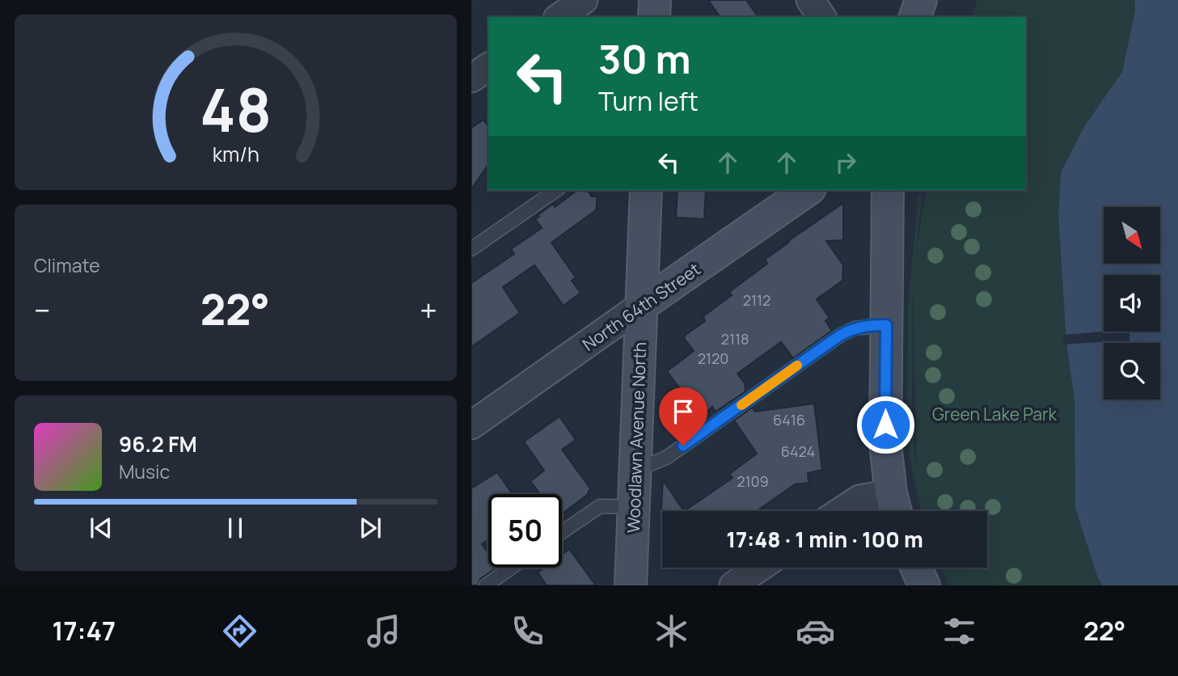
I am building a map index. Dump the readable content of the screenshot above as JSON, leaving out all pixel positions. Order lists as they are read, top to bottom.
{
  "streets": {
    "main road": ["North 64th Street", "Woodlawn Avenue North"]
  },
  "crossings": [
    ["North 64th Street", "Woodlawn Avenue North"]
  ],
  "parks": ["Green Lake Park"],
  "house_numbers": [
    "2112",
    "2118",
    "2120",
    "6416",
    "6424",
    "2109"
  ],
  "north": "bottom right",
  "page": {
    "turn": ["30 m", "Turn left"],
    "tile": "Climate",
    "heat": ["−", "22°", "+"],
    "song": ["96.2 FM", "Music"],
    "limit": "50",
    "trip": "17:48 · 1 min · 100 m",
    "tabs": ["17:47", "22°"],
    "gauge": ["48", "km/h"]
  }
}
